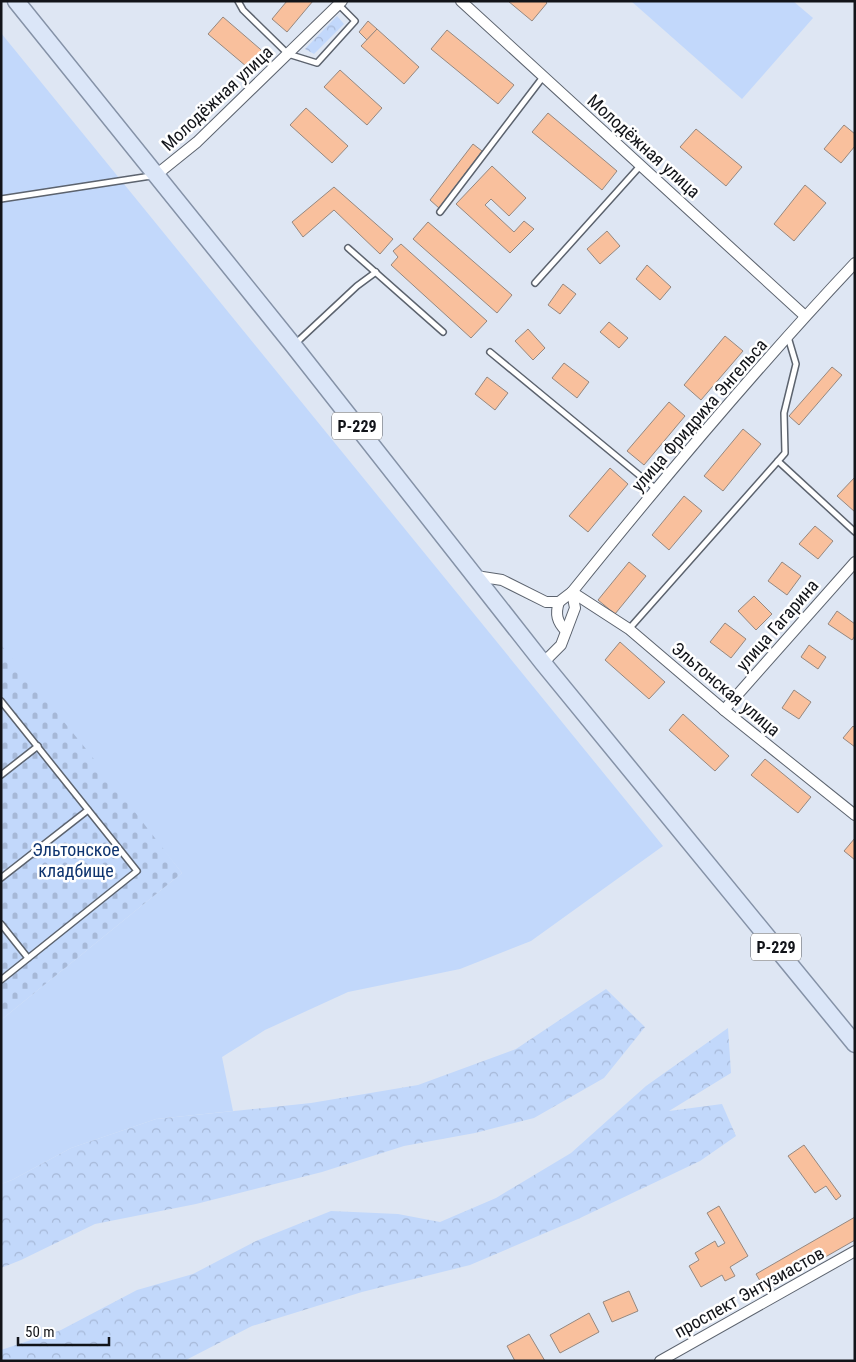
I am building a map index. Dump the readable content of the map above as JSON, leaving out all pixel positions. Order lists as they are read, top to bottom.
{
  "streets": {
    "main road": ["Р-229"],
    "street": [
      "Молодёжная улица",
      "улица Фридриха Энгельса",
      "улица Гагарина",
      "Эльтонская улица",
      "проспект Энтузиастов"
    ]
  },
  "crossings": [
    ["Молодёжная улица", "улица Фридриха Энгельса"],
    ["Молодёжная улица", "Р-229"],
    ["улица Фридриха Энгельса", "Эльтонская улица"],
    ["улица Гагарина", "Эльтонская улица"]
  ],
  "parks": ["Эльтонское кладбище"],
  "scale_bar": "50 m"
}
